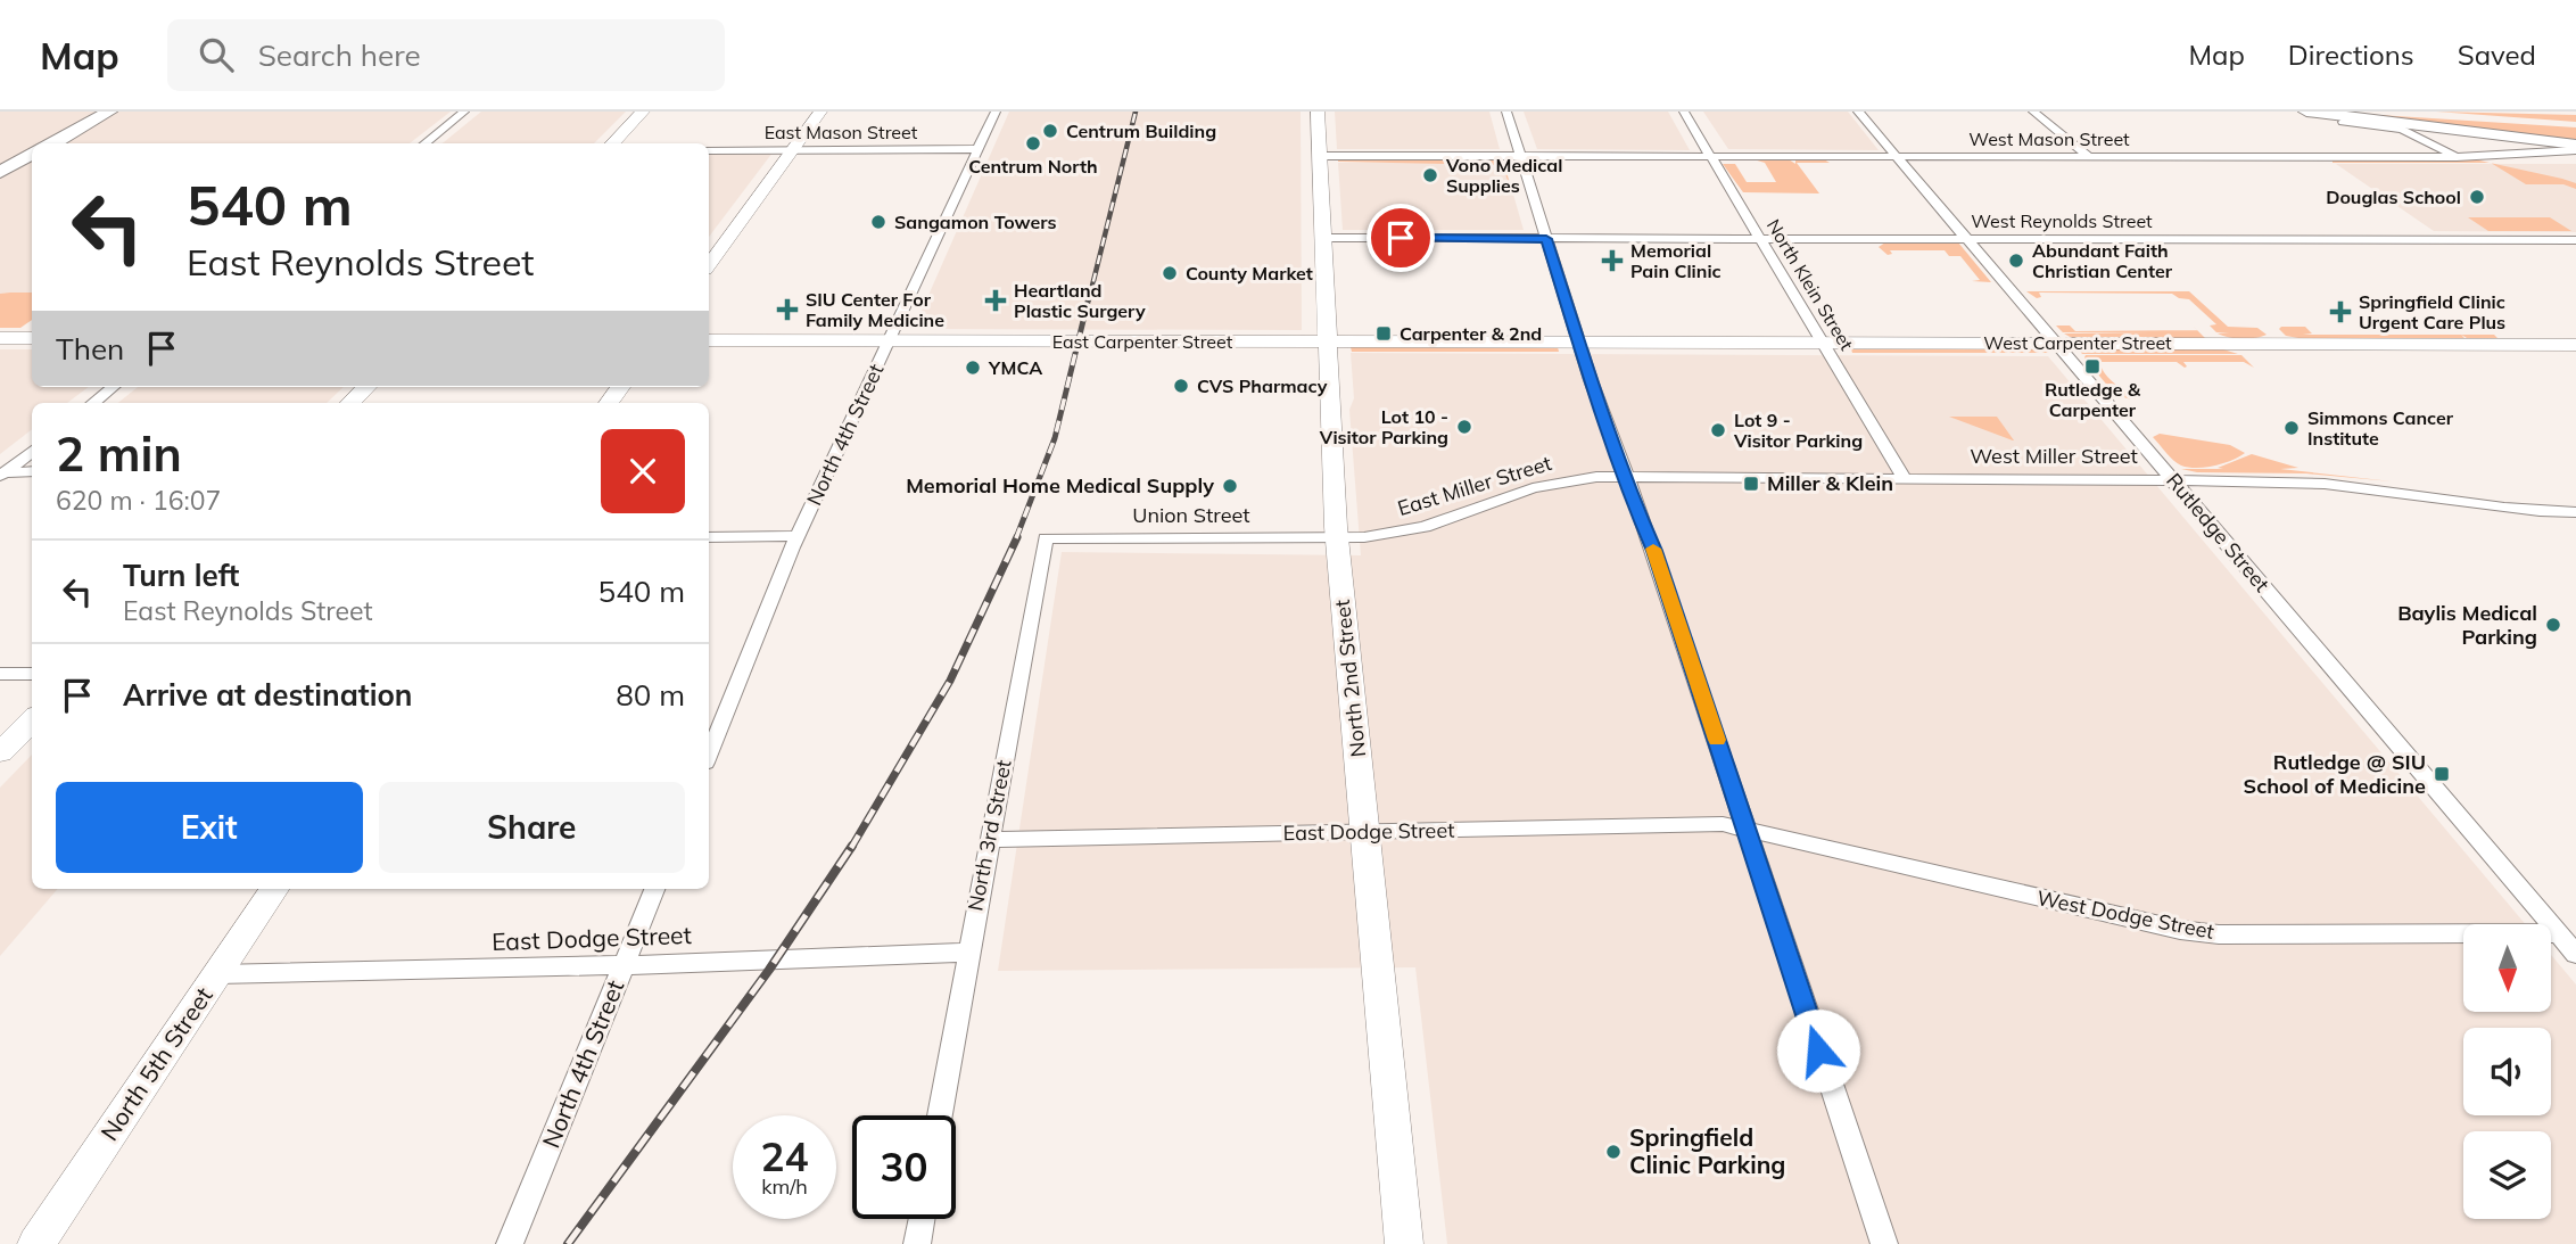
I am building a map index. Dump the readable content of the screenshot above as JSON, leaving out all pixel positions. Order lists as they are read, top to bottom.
{
  "streets": {
    "main road": [
      "East Carpenter Street",
      "West Carpenter Street",
      "North 2nd Street",
      "North 5th Street"
    ],
    "street": [
      "East Mason Street",
      "West Mason Street",
      "West Reynolds Street",
      "North Klein Street",
      "North 4th Street",
      "West Miller Street",
      "East Miller Street",
      "Union Street",
      "Rutledge Street",
      "East Dodge Street",
      "North 3rd Street",
      "West Dodge Street"
    ]
  },
  "crossings": [
    ["East Mason Street", "North 4th Street"],
    ["West Mason Street", "North Klein Street"],
    ["West Mason Street", "Rutledge Street"],
    ["West Reynolds Street", "North Klein Street"],
    ["West Reynolds Street", "Rutledge Street"],
    ["West Reynolds Street", "North 2nd Street"],
    ["North Klein Street", "West Carpenter Street"],
    ["North Klein Street", "West Miller Street"],
    ["East Carpenter Street", "West Carpenter Street"],
    ["East Carpenter Street", "North 4th Street"],
    ["East Carpenter Street", "North 2nd Street"],
    ["West Carpenter Street", "Rutledge Street"],
    ["North 4th Street", "East Dodge Street"],
    ["West Miller Street", "East Miller Street"],
    ["West Miller Street", "Rutledge Street"],
    ["East Miller Street", "Union Street"],
    ["East Miller Street", "North 2nd Street"],
    ["Union Street", "North 2nd Street"],
    ["Union Street", "North 3rd Street"],
    ["Rutledge Street", "West Dodge Street"],
    ["North 2nd Street", "East Dodge Street"],
    ["East Dodge Street", "North 3rd Street"],
    ["East Dodge Street", "West Dodge Street"],
    ["East Dodge Street", "North 5th Street"]
  ],
  "places": {
    "other": [
      "Centrum Building",
      "Centrum North",
      "Vono Medical Supplies",
      "Douglas School",
      "Sangamon Towers",
      "Abundant Faith Christian Center",
      "County Market",
      "YMCA",
      "CVS Pharmacy",
      "Lot 10 - Visitor Parking",
      "Simmons Cancer Institute",
      "Lot 9 - Visitor Parking",
      "Memorial Home Medical Supply",
      "Baylis Medical Parking",
      "Springfield Clinic Parking"
    ],
    "health": [
      "Memorial Pain Clinic",
      "Heartland Plastic Surgery",
      "SIU Center For Family Medicine",
      "Springfield Clinic Urgent Care Plus"
    ],
    "transit": [
      "Carpenter & 2nd",
      "Rutledge & Carpenter",
      "Miller & Klein",
      "Rutledge @ SIU School of Medicine"
    ]
  },
  "north": "bottom",
  "page": {
    "header": "Map",
    "search": "Search here",
    "nav": ["Map", "Directions", "Saved"],
    "turn": ["540 m", "East Reynolds Street"],
    "then": "Then",
    "heading": ["2 min", "620 m · 16:07"],
    "list": [
      {
        "name": "Turn left",
        "note": "East Reynolds Street",
        "value": "540 m"
      },
      {
        "name": "Arrive at destination",
        "value": "80 m"
      }
    ],
    "buttons": ["Exit", "Share"],
    "speed": "24 km/h",
    "limit": "30"
  }
}
